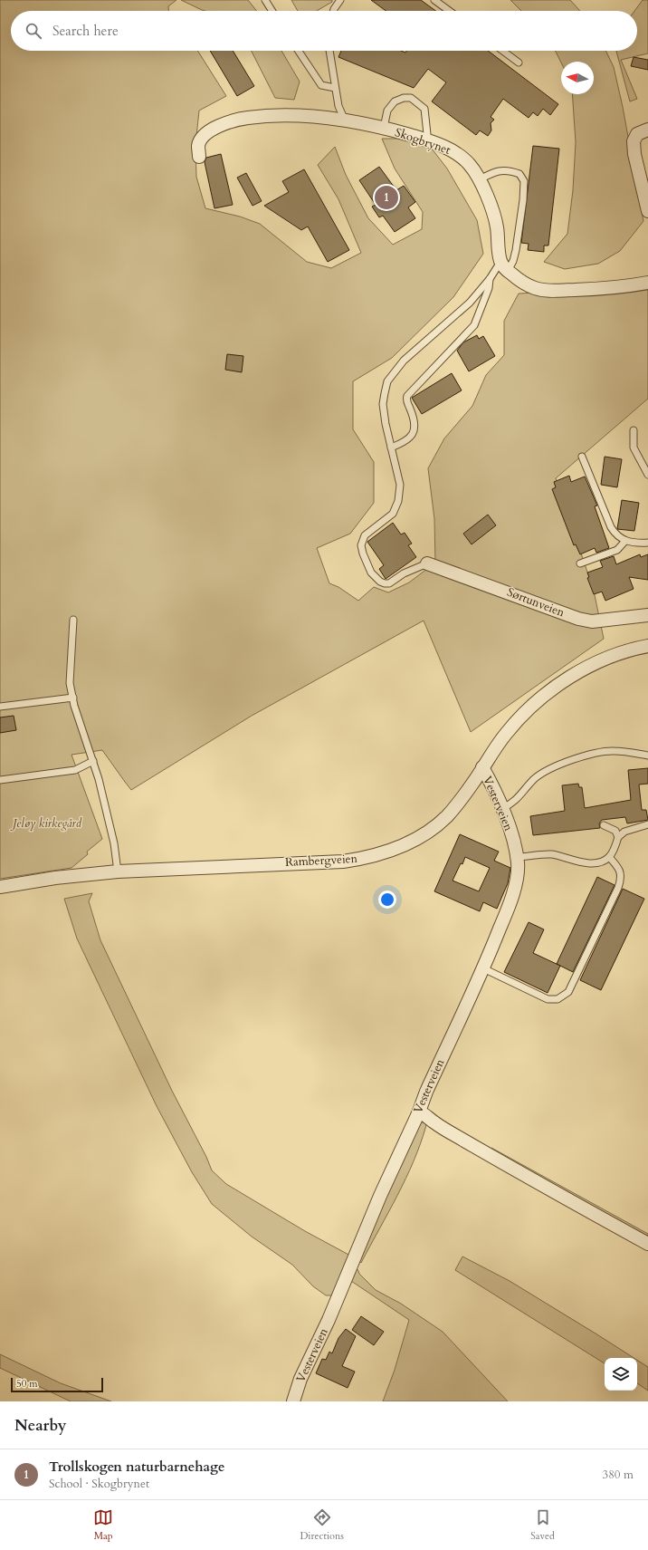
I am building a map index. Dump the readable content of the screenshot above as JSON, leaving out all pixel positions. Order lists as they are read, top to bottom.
{
  "streets": {
    "street": [
      "Skogbrynet",
      "Sørtunveien",
      "Vesterveien",
      "Rambergveien"
    ]
  },
  "crossings": [
    ["Vesterveien", "Rambergveien"]
  ],
  "parks": ["Jeløy kirkegård"],
  "scale_bar": "50 m",
  "north": "left",
  "page": {
    "search": "Search here",
    "pins": "1",
    "scale": "50 m",
    "heading": "Nearby",
    "list": [
      {
        "mark": "1",
        "name": "Trollskogen naturbarnehage",
        "note": "School · Skogbrynet",
        "value": "380 m"
      }
    ],
    "nav": ["Map", "Directions", "Saved"]
  }
}
